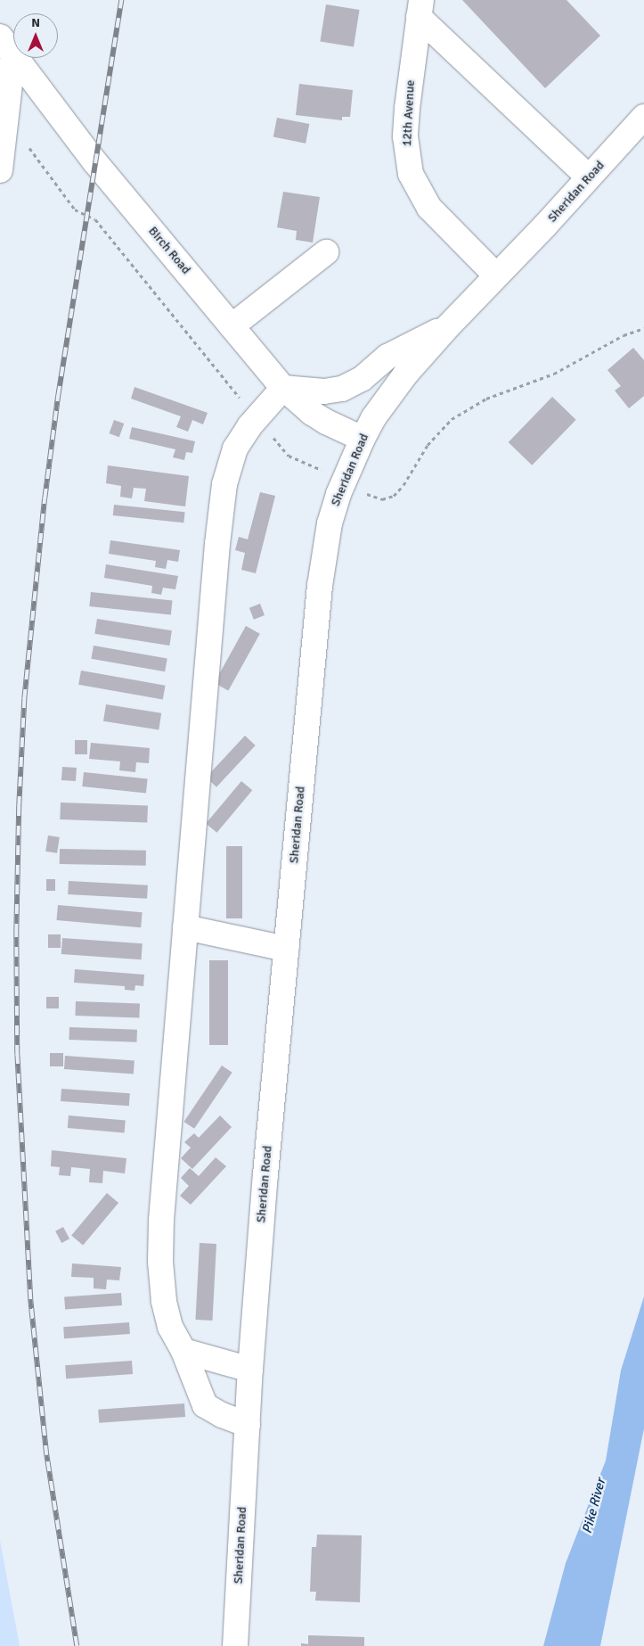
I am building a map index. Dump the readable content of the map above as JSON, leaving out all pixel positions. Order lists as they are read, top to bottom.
{
  "streets": {
    "street": ["12th Avenue", "Sheridan Road", "Birch Road"]
  },
  "crossings": [
    ["12th Avenue", "Sheridan Road"],
    ["Sheridan Road", "Birch Road"]
  ],
  "water": ["Pike River"],
  "north": "top"
}
